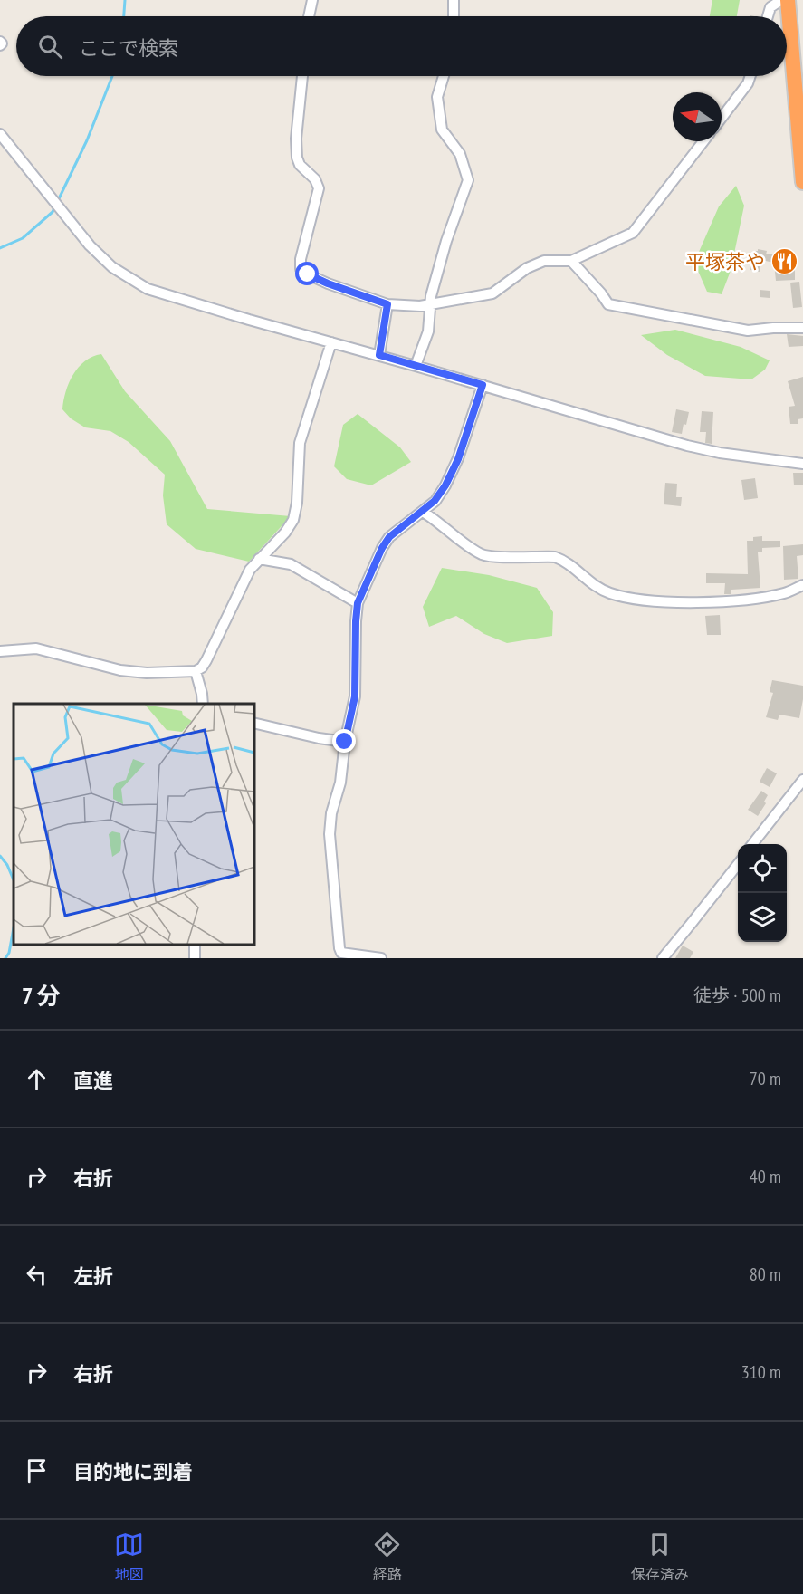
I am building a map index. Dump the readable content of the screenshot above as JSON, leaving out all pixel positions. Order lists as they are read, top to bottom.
{
  "places": {
    "restaurant": ["平塚茶や"]
  },
  "north": "left",
  "page": {
    "search": "ここで検索",
    "heading": ["7 分", "徒歩 · 500 m"],
    "list": [
      ["直進", "70 m"],
      ["右折", "40 m"],
      ["左折", "80 m"],
      ["右折", "310 m"],
      "目的地に到着"
    ],
    "nav": ["地図", "経路", "保存済み"]
  }
}
